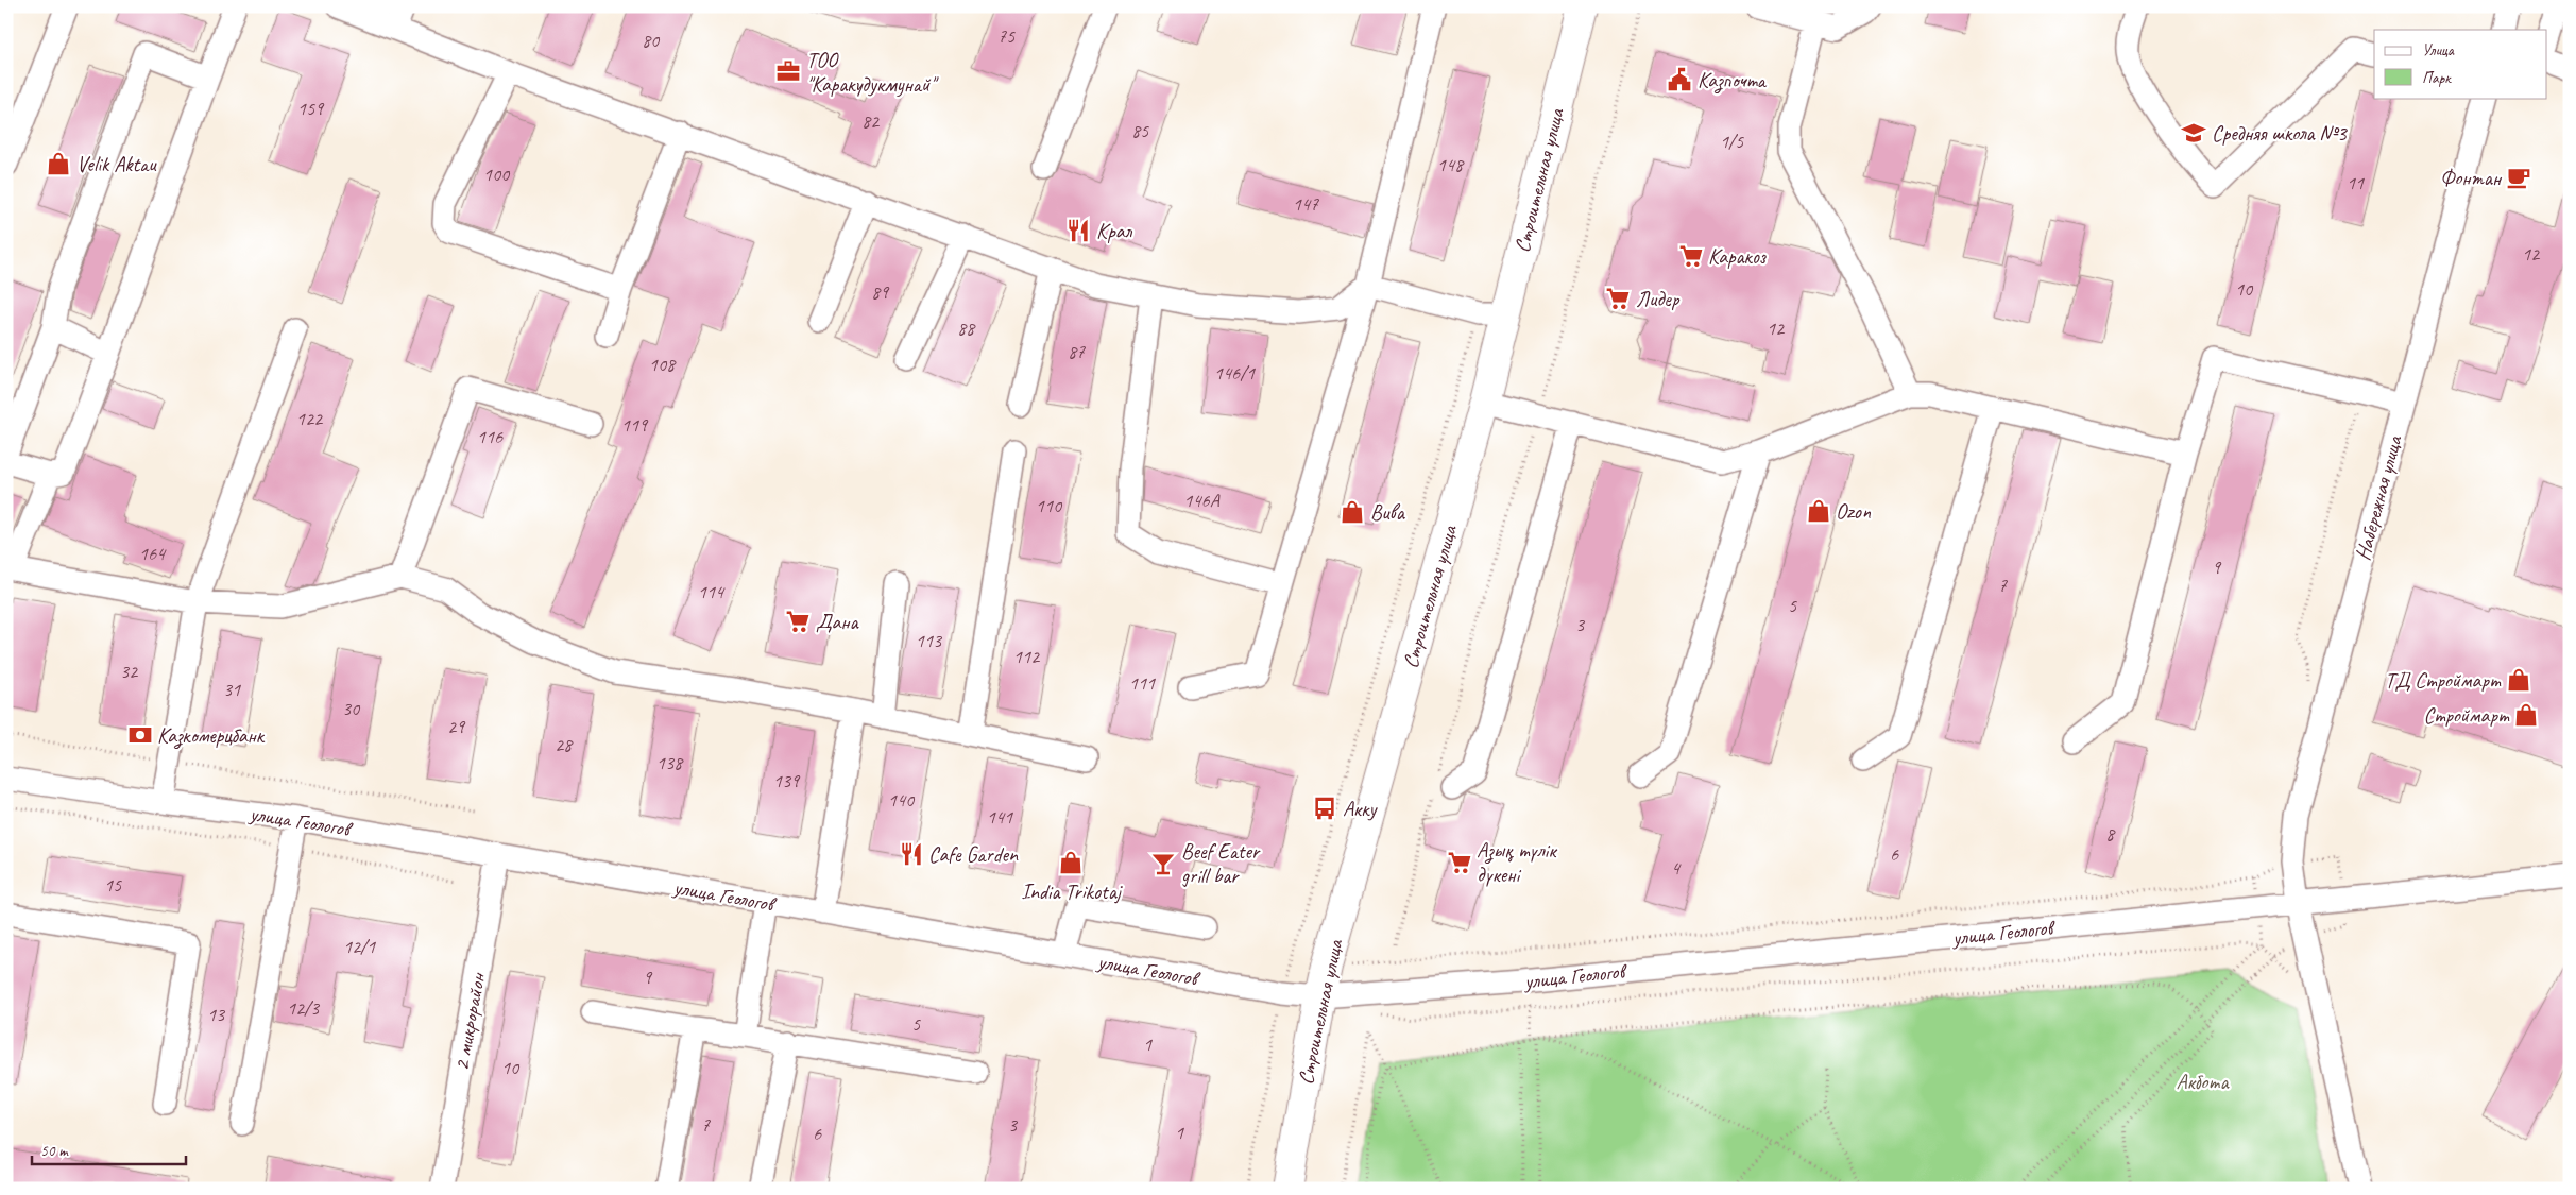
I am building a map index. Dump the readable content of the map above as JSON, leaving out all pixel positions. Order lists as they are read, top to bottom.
{
  "streets": {
    "main road": ["Строительная улица"],
    "street": ["Набережная улица", "улица Геологов", "2 микрорайон"]
  },
  "crossings": [
    ["Строительная улица", "улица Геологов"],
    ["Набережная улица", "улица Геологов"],
    ["улица Геологов", "2 микрорайон"]
  ],
  "parks": ["Акбота"],
  "places": {
    "office": ["ТОО \"Каракудукмунай\""],
    "public building": ["Казпочта"],
    "school or university": ["Средняя школа №3"],
    "shop": [
      "Velik Aktau",
      "Ozon",
      "Вива",
      "ТД Строймарт",
      "Строймарт",
      "India Trikotaj"
    ],
    "cafe": ["Фонтан"],
    "restaurant": ["Крал", "Cafe Garden"],
    "supermarket": [
      "Каракоз",
      "Лидер",
      "Дана",
      "Азық түлік дүкені"
    ],
    "bank": ["Казкомерцбанк"],
    "bus stop": ["Акку"],
    "bar": ["Beef Eater grill bar"]
  },
  "house_numbers": [
    "75",
    "80",
    "159",
    "82",
    "85",
    "1/5",
    "148",
    "100",
    "11",
    "147",
    "12",
    "10",
    "89",
    "88",
    "12",
    "87",
    "108",
    "146/1",
    "122",
    "119",
    "116",
    "146А",
    "110",
    "164",
    "9",
    "7",
    "114",
    "5",
    "3",
    "113",
    "112",
    "32",
    "111",
    "31",
    "30",
    "29",
    "28",
    "138",
    "139",
    "140",
    "141",
    "8",
    "6",
    "4",
    "15",
    "12/1",
    "9",
    "12/3",
    "13",
    "5",
    "1",
    "10",
    "7",
    "3",
    "1",
    "6"
  ],
  "legend": ["Улица", "Парк"],
  "scale_bar": "50 m"
}
